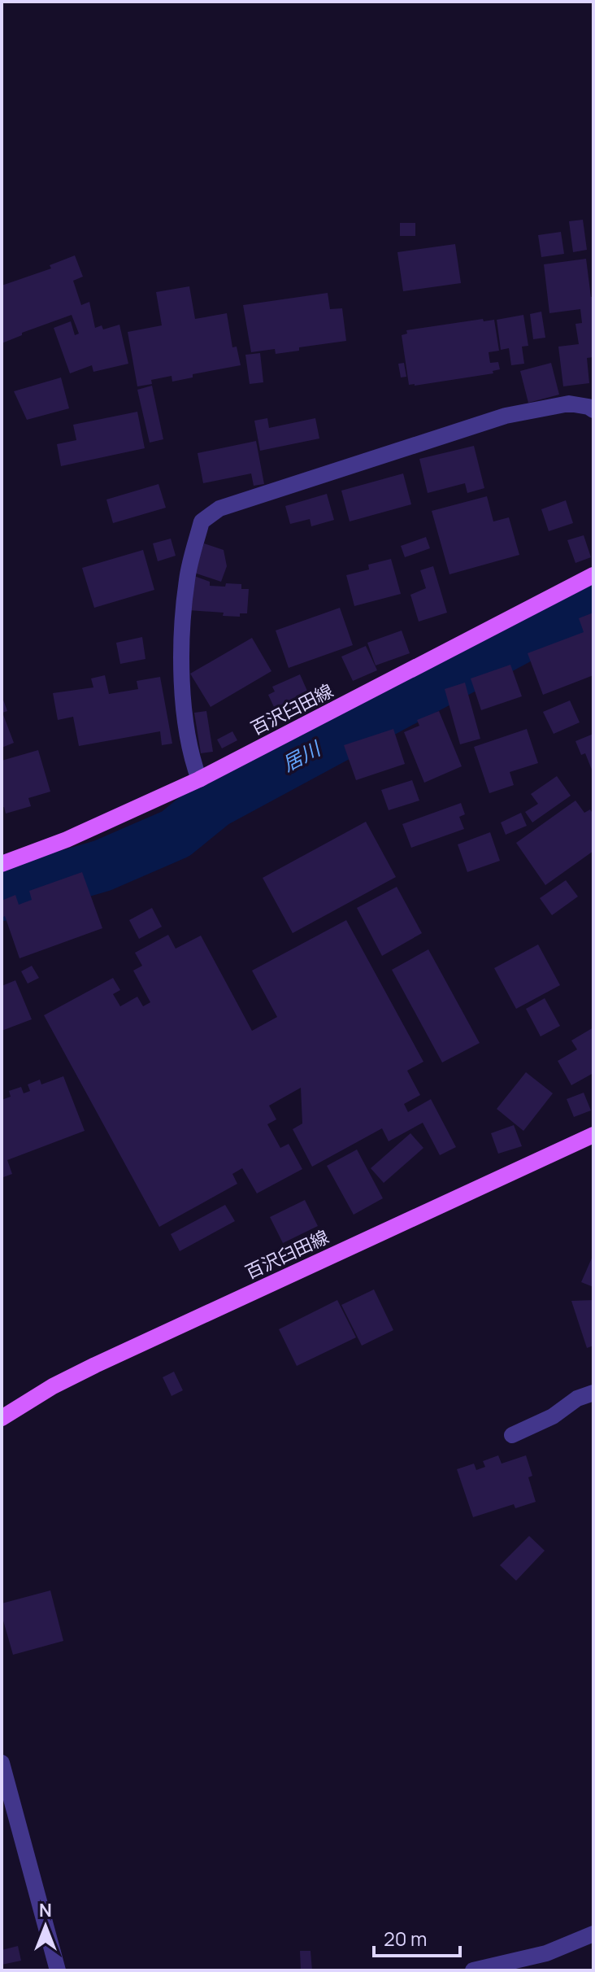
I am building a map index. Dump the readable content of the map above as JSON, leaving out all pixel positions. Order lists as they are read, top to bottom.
{
  "streets": {
    "main road": ["百沢臼田線"]
  },
  "water": ["居川"],
  "scale_bar": "20 m",
  "north": "top"
}
